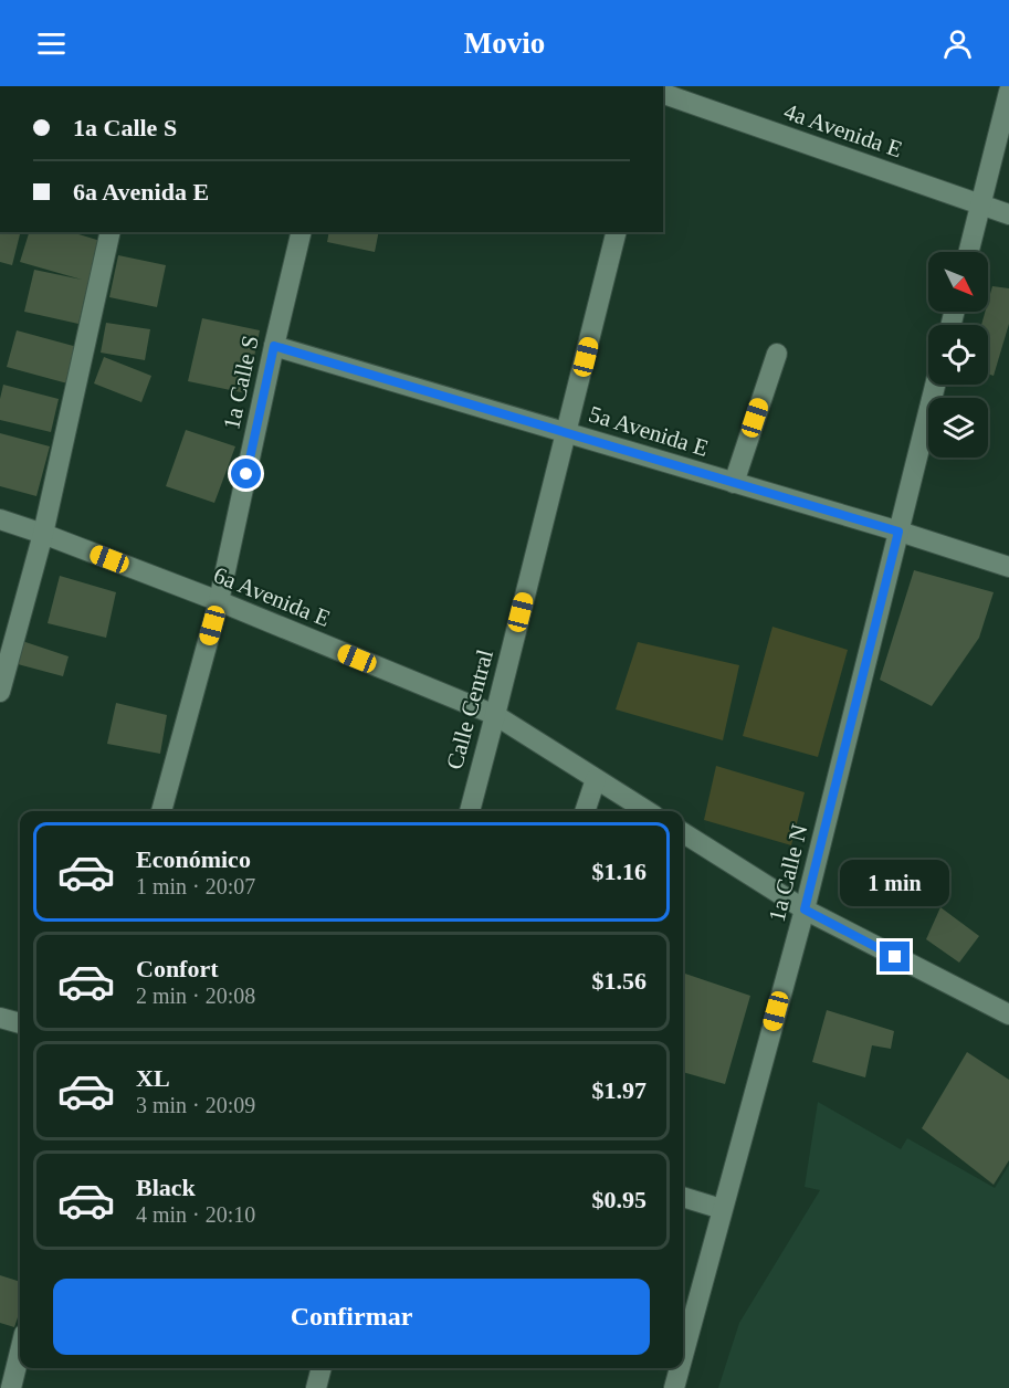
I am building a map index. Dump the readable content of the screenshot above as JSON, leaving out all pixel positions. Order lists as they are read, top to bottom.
{
  "streets": {
    "street": [
      "4a Avenida E",
      "1a Calle S",
      "5a Avenida E",
      "6a Avenida E",
      "Calle Central",
      "1a Calle N"
    ]
  },
  "crossings": [
    ["1a Calle S", "5a Avenida E"],
    ["1a Calle S", "6a Avenida E"],
    ["5a Avenida E", "Calle Central"],
    ["5a Avenida E", "1a Calle N"],
    ["6a Avenida E", "Calle Central"]
  ],
  "north": "bottom right",
  "page": {
    "header": "Movio",
    "banner": ["1a Calle S", "6a Avenida E"],
    "list": [
      {
        "name": "Económico",
        "note": "1 min · 20:07",
        "value": "$1.16"
      },
      {
        "name": "Confort",
        "note": "2 min · 20:08",
        "value": "$1.56"
      },
      {
        "name": "XL",
        "note": "3 min · 20:09",
        "value": "$1.97"
      },
      {
        "name": "Black",
        "note": "4 min · 20:10",
        "value": "$0.95"
      }
    ],
    "bubble": "1 min",
    "buttons": "Confirmar"
  }
}
